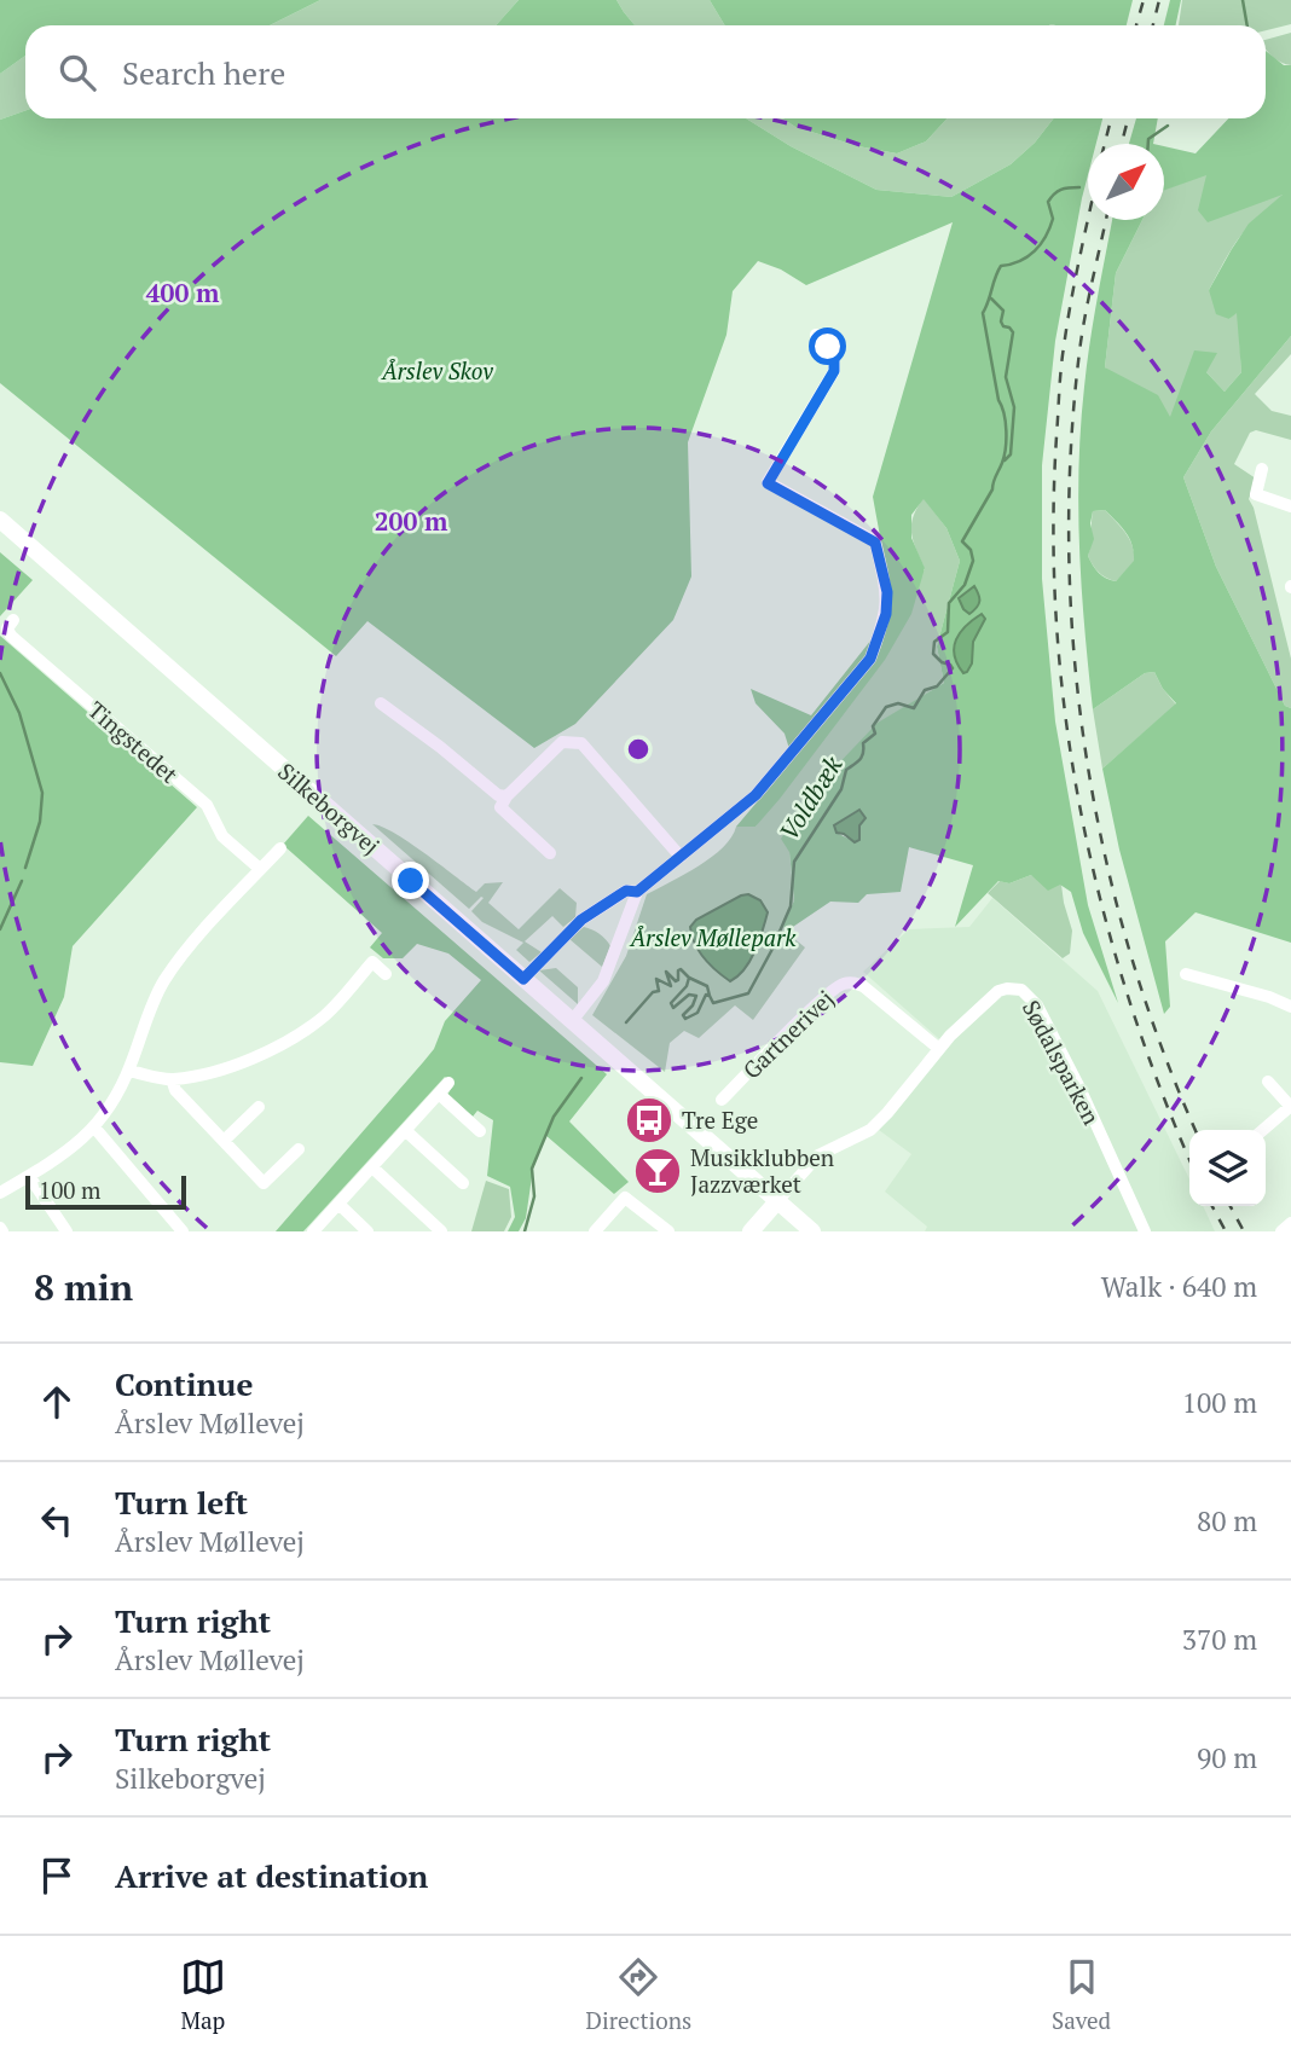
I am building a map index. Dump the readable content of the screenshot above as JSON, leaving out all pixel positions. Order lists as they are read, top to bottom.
{
  "streets": {
    "main road": ["Silkeborgvej"],
    "street": ["Tingstedet", "Gartnerivej", "Sødalsparken"]
  },
  "crossings": [
    ["Gartnerivej", "Sødalsparken"]
  ],
  "water": ["Voldbæk"],
  "parks": ["Årslev Skov", "Årslev Møllepark"],
  "places": {
    "bus stop": ["Tre Ege"],
    "bar": ["Musikklubben Jazzværket"]
  },
  "scale_bar": "100 m",
  "north": "top right",
  "page": {
    "search": "Search here",
    "scale": "100 m",
    "heading": ["8 min", "Walk · 640 m"],
    "list": [
      ["Continue", "Årslev Møllevej", "100 m"],
      ["Turn left", "Årslev Møllevej", "80 m"],
      ["Turn right", "Årslev Møllevej", "370 m"],
      ["Turn right", "Silkeborgvej", "90 m"],
      "Arrive at destination"
    ],
    "nav": ["Map", "Directions", "Saved"]
  },
  "rings": ["400 m", "200 m"]
}
